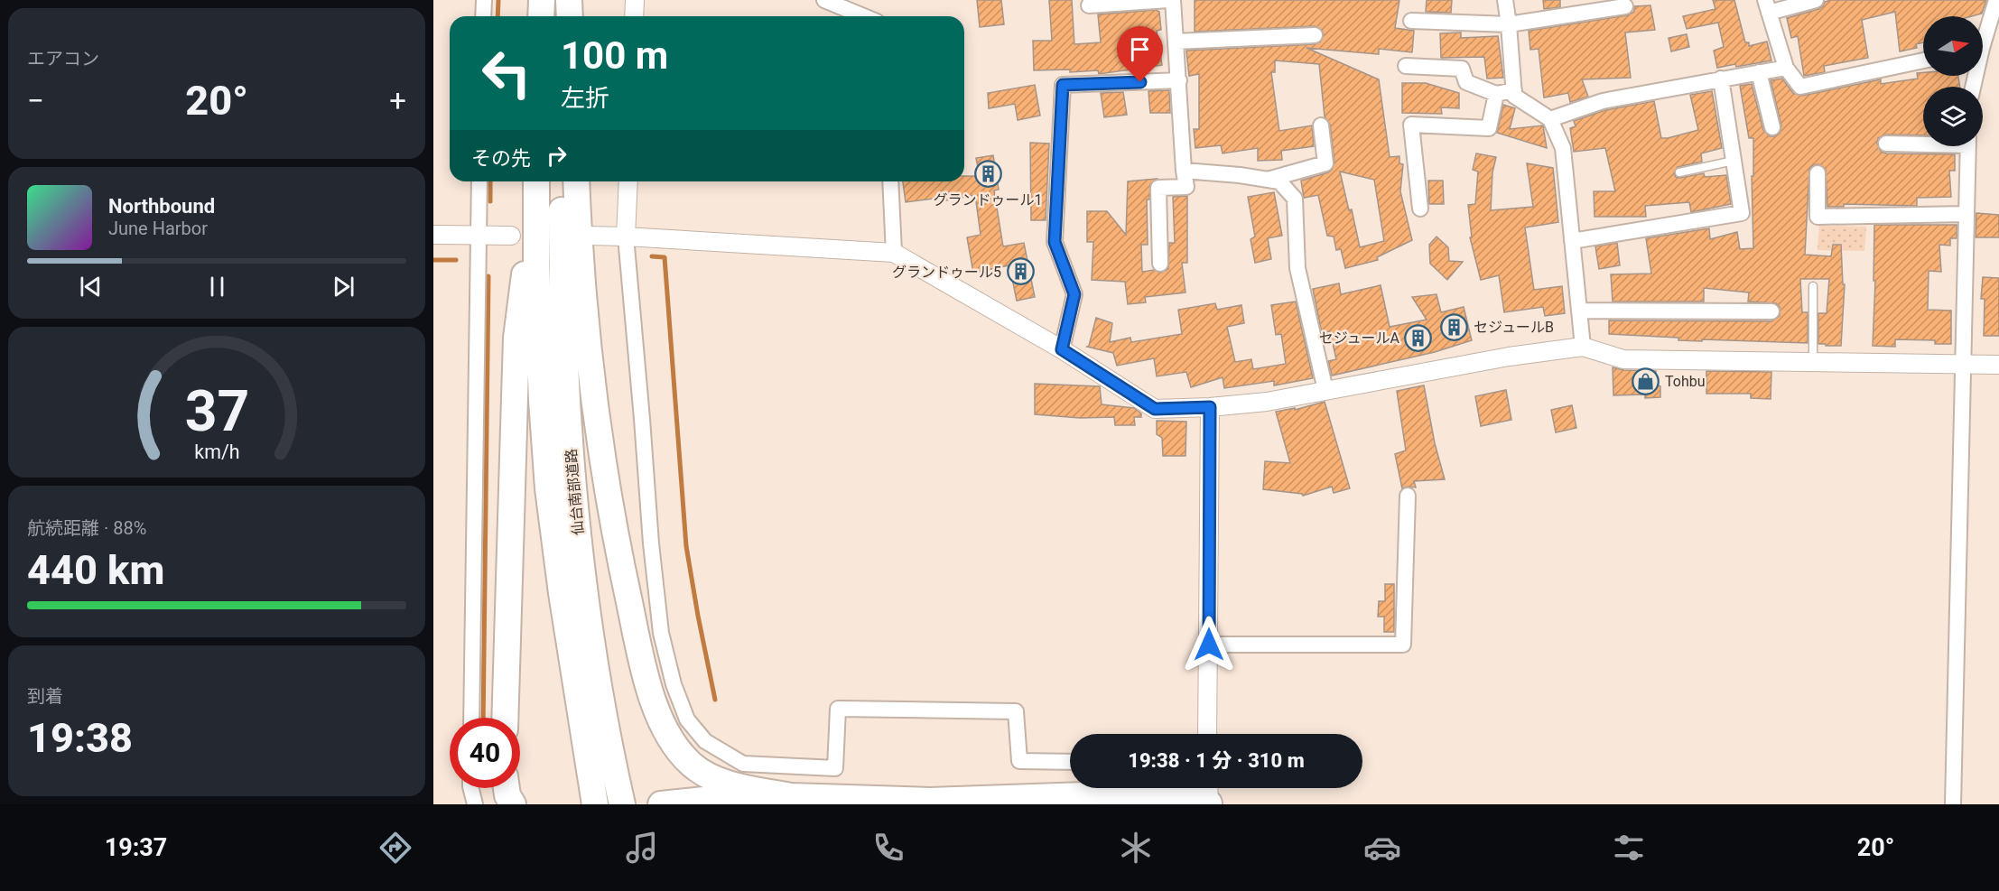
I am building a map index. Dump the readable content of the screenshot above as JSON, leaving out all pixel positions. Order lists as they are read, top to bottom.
{
  "streets": {
    "highway": ["仙台南部道路"]
  },
  "places": {
    "building": [
      "グランドゥール1",
      "グランドゥール5",
      "セジュールB",
      "セジュールA"
    ],
    "shop": ["Tohbu"]
  },
  "north": "right",
  "page": {
    "tile": [
      "エアコン",
      ["航続距離 · 88%", "440 km"],
      ["到着", "19:38"]
    ],
    "turn": ["100 m", "左折"],
    "heat": ["−", "20°", "+"],
    "then": "その先",
    "song": ["Northbound", "June Harbor"],
    "limit": "40",
    "trip": "19:38 · 1 分 · 310 m",
    "tabs": ["19:37", "20°"],
    "gauge": ["37", "km/h"]
  }
}
